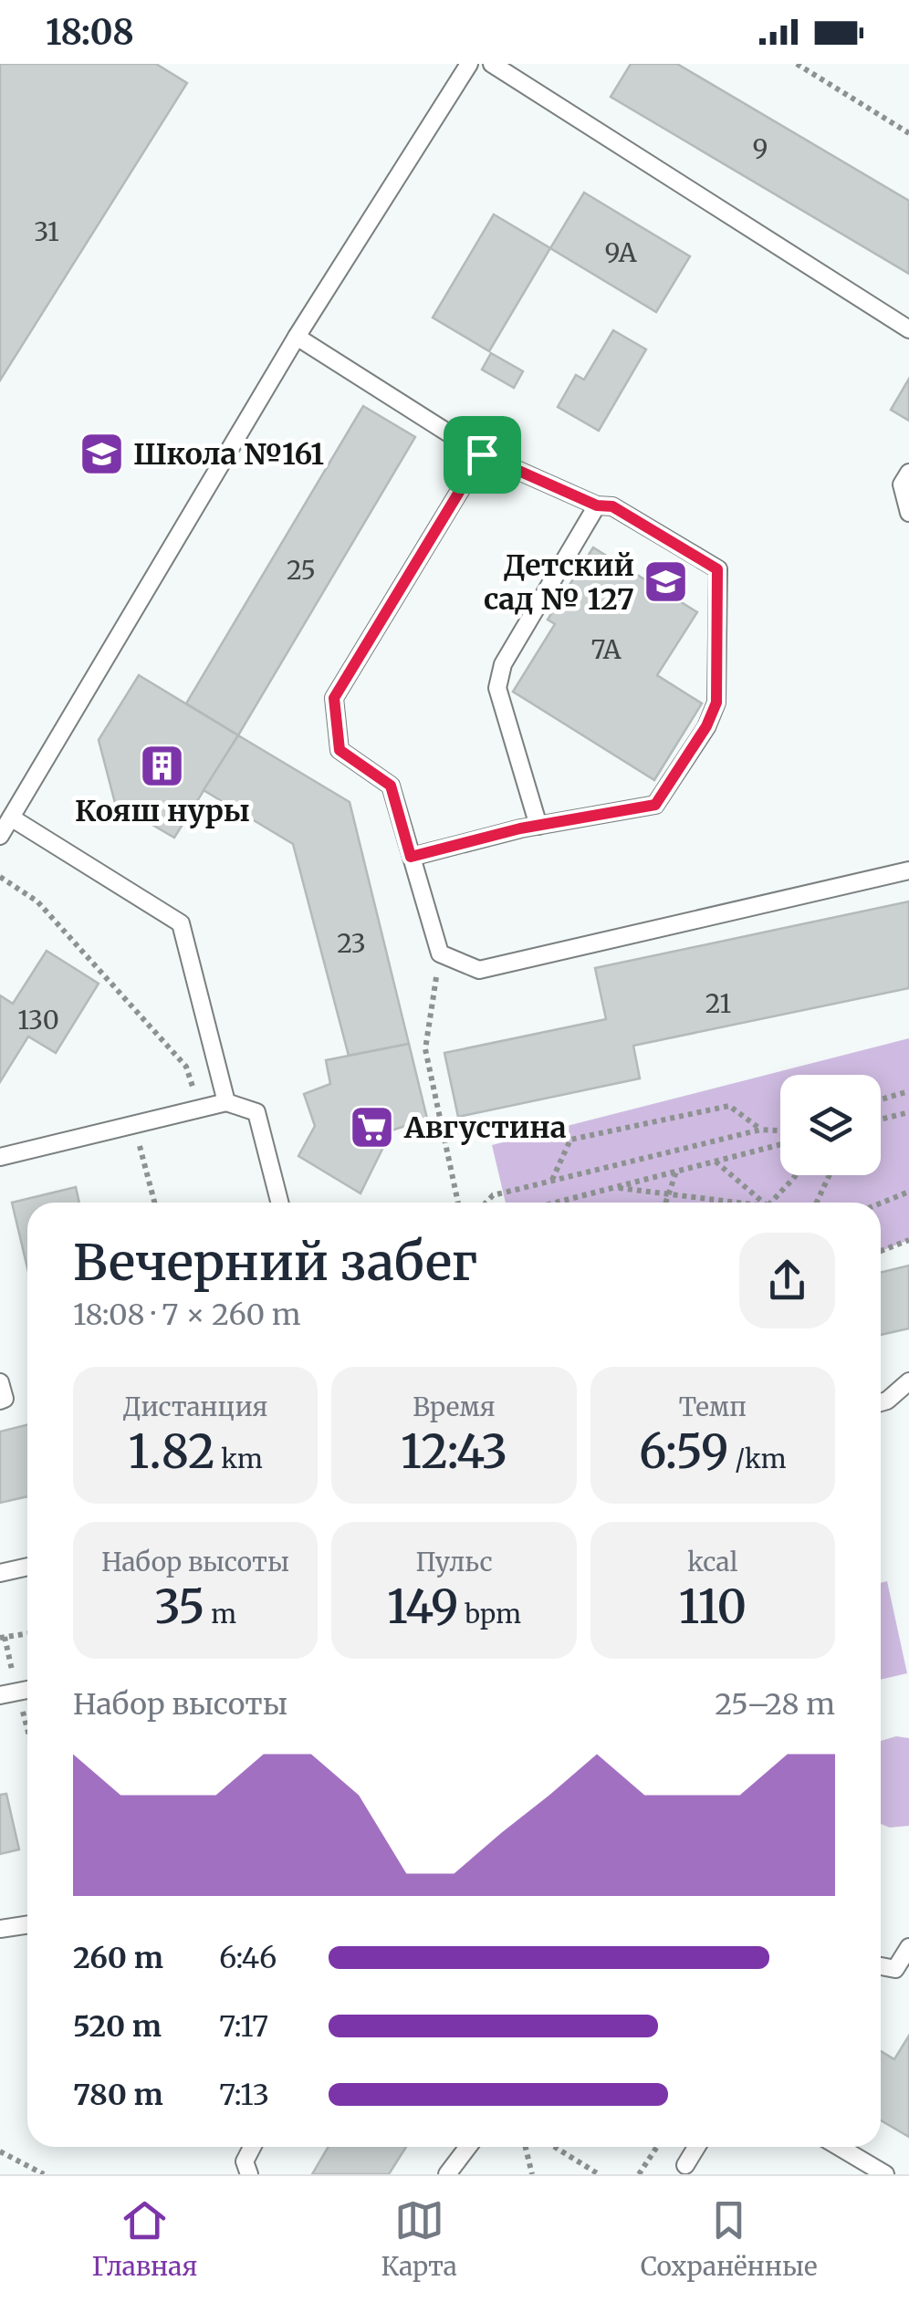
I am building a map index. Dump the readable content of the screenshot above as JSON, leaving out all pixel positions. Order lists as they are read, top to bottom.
{
  "places": {
    "school or university": ["Школа №161", "Детский сад № 127"],
    "building": ["Кояш нуры"],
    "supermarket": ["Августина"]
  },
  "house_numbers": [
    "9",
    "31",
    "9А",
    "25",
    "7А",
    "23",
    "21",
    "130"
  ],
  "page": {
    "status": "18:08",
    "heading": ["Вечерний забег", "18:08 · 7 × 260 m"],
    "stats": [
      ["Дистанция", "1.82 km"],
      ["Время", "12:43"],
      ["Темп", "6:59 /km"],
      ["Набор высоты", "35 m"],
      ["Пульс", "149 bpm"],
      ["kcal", "110"]
    ],
    "chart": ["Набор высоты", "25–28 m"],
    "list": [
      {
        "name": "260 m",
        "note": "6:46"
      },
      {
        "name": "520 m",
        "note": "7:17"
      },
      {
        "name": "780 m",
        "note": "7:13"
      }
    ],
    "tabs": ["Главная", "Карта", "Сохранённые"]
  }
}
